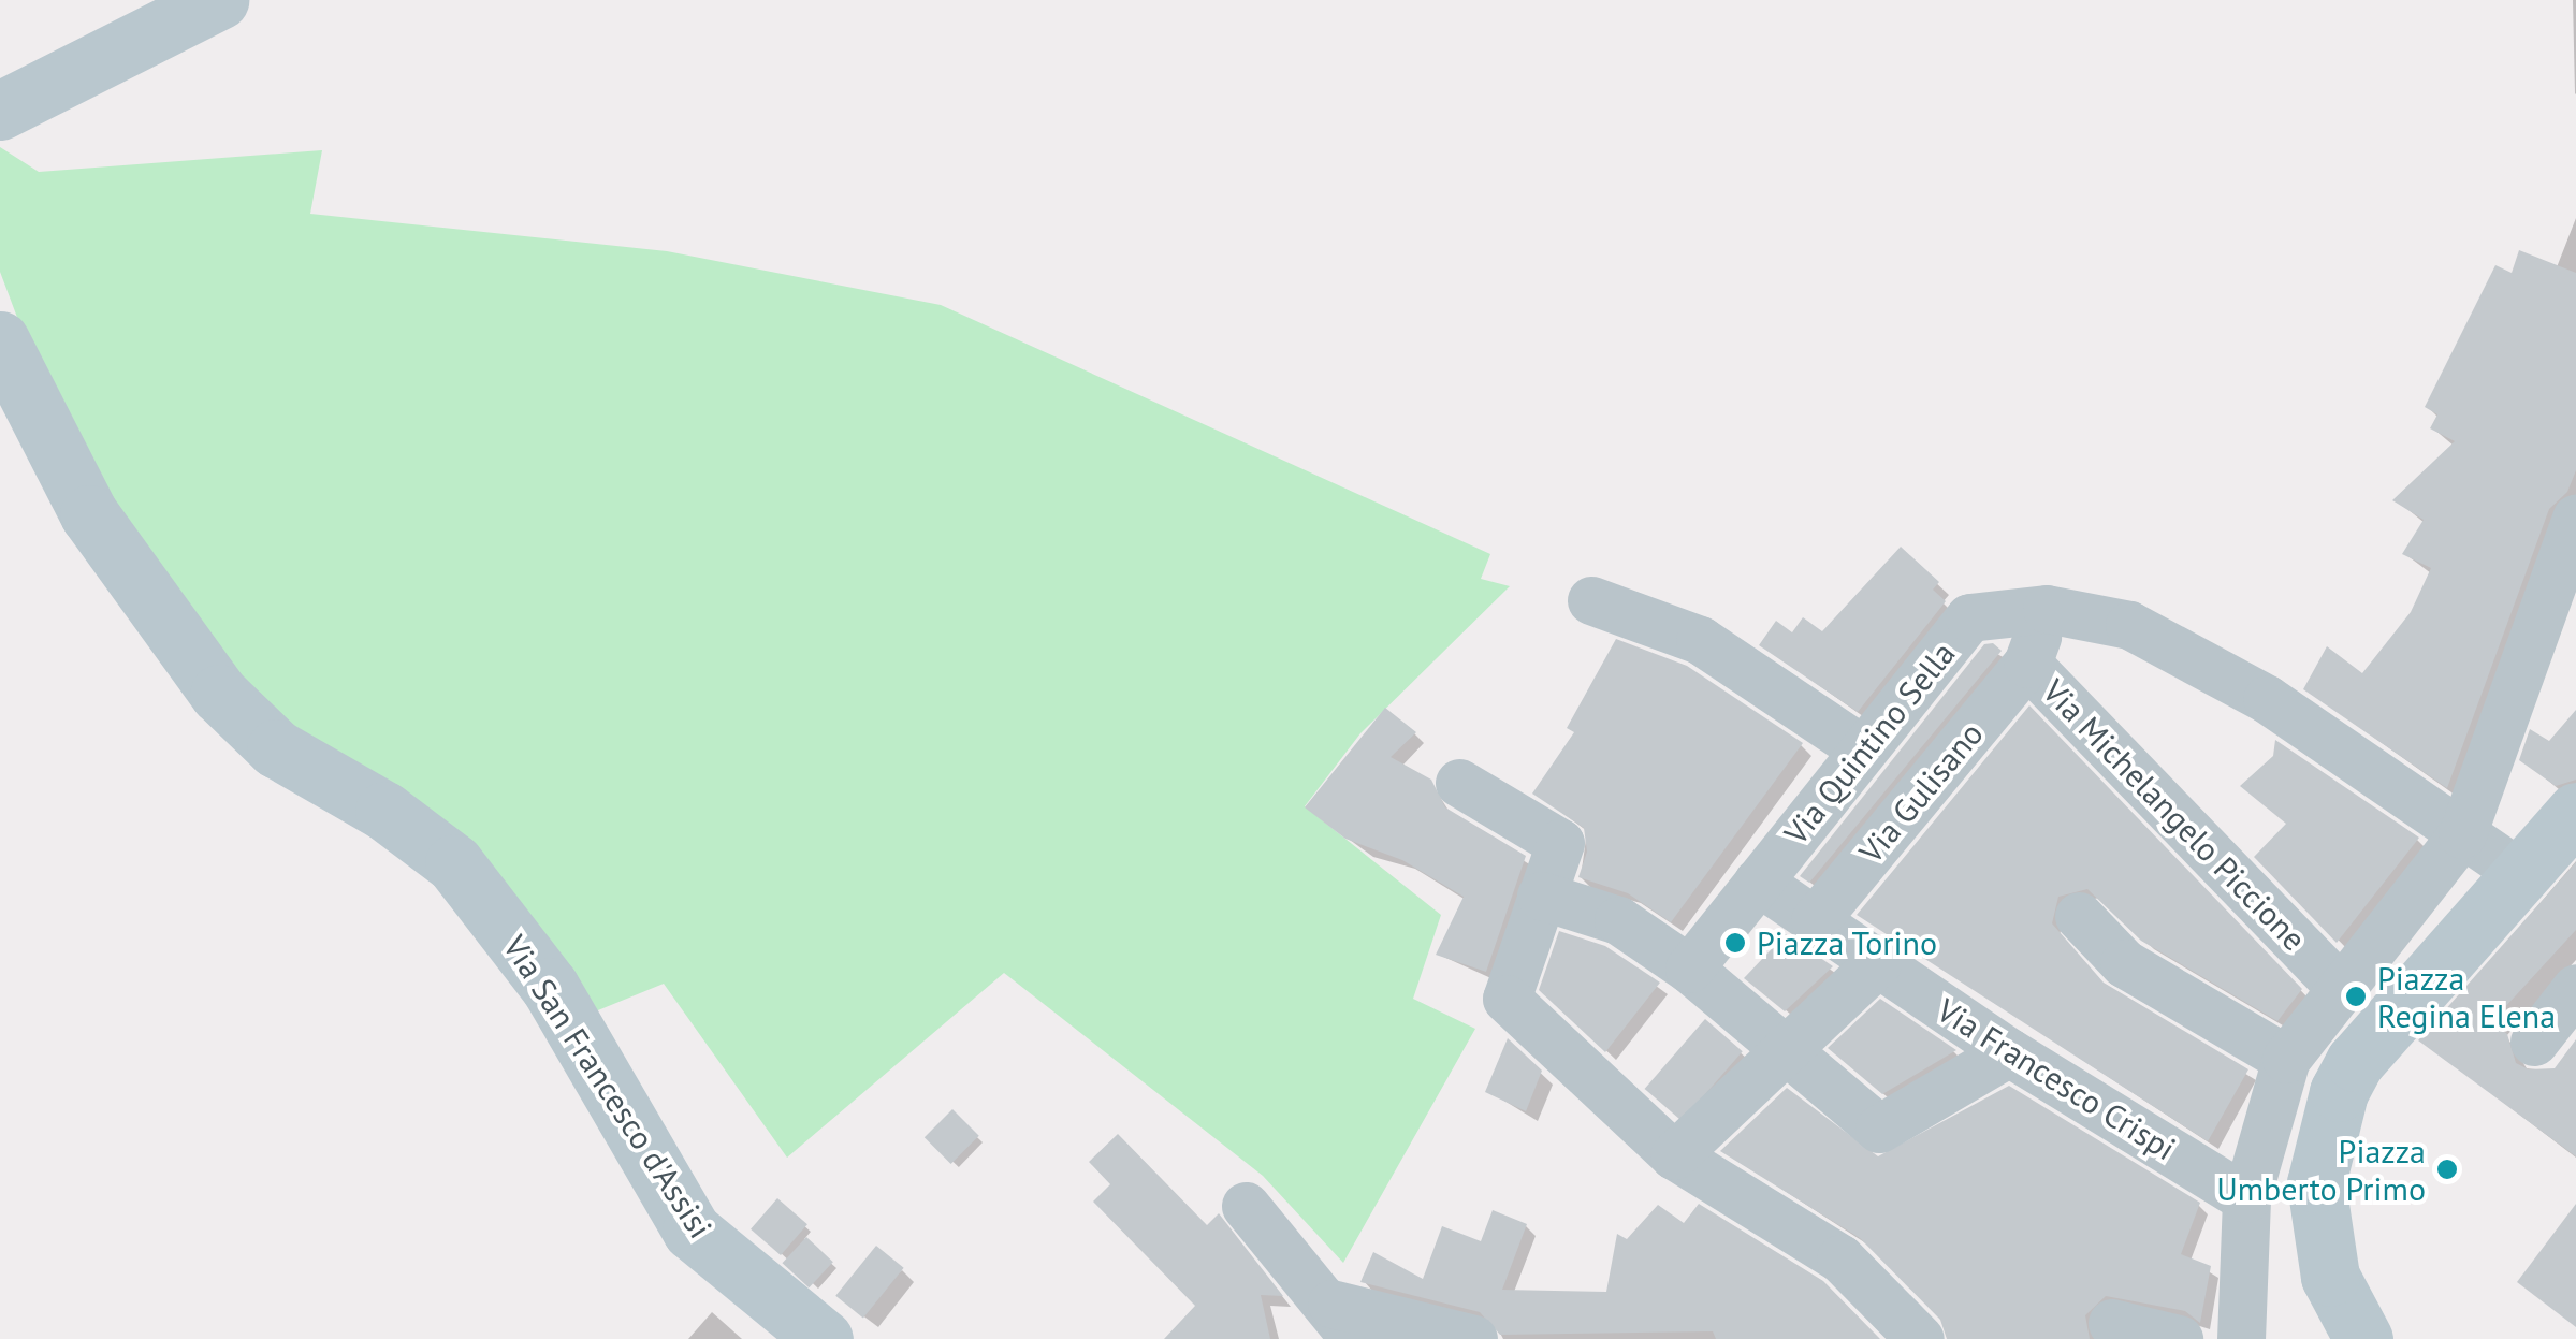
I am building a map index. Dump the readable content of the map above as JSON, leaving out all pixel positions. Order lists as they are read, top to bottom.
{
  "streets": {
    "street": [
      "Via Quintino Sella",
      "Via Gulisano",
      "Via Michelangelo Piccione",
      "Via Francesco Crispi",
      "Via San Francesco d'Assisi"
    ]
  },
  "crossings": [
    ["Via Quintino Sella", "Via Francesco Crispi"],
    ["Via Gulisano", "Via Michelangelo Piccione"],
    ["Via Gulisano", "Via Francesco Crispi"]
  ],
  "places": ["Piazza Torino", "Piazza Regina Elena", "Piazza Umberto Primo"]
}
